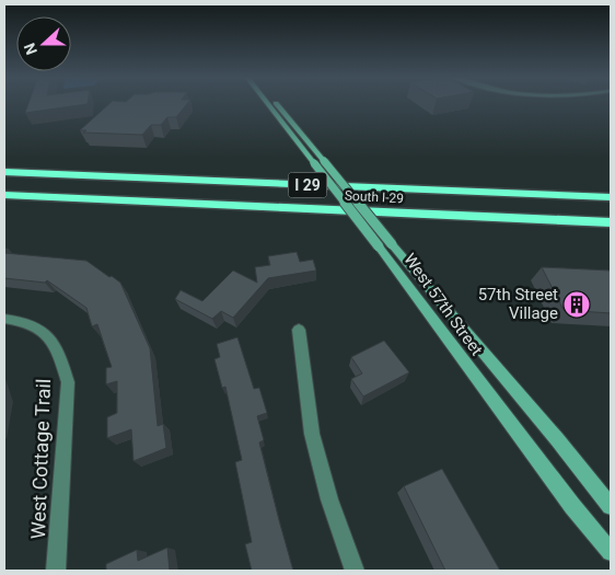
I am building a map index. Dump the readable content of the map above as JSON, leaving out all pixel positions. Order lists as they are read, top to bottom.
{
  "streets": {
    "highway": ["I 29", "South I-29"],
    "main road": ["West 57th Street"],
    "street": ["West Cottage Trail"]
  },
  "places": {
    "building": ["57th Street Village"]
  },
  "north": "left"
}
